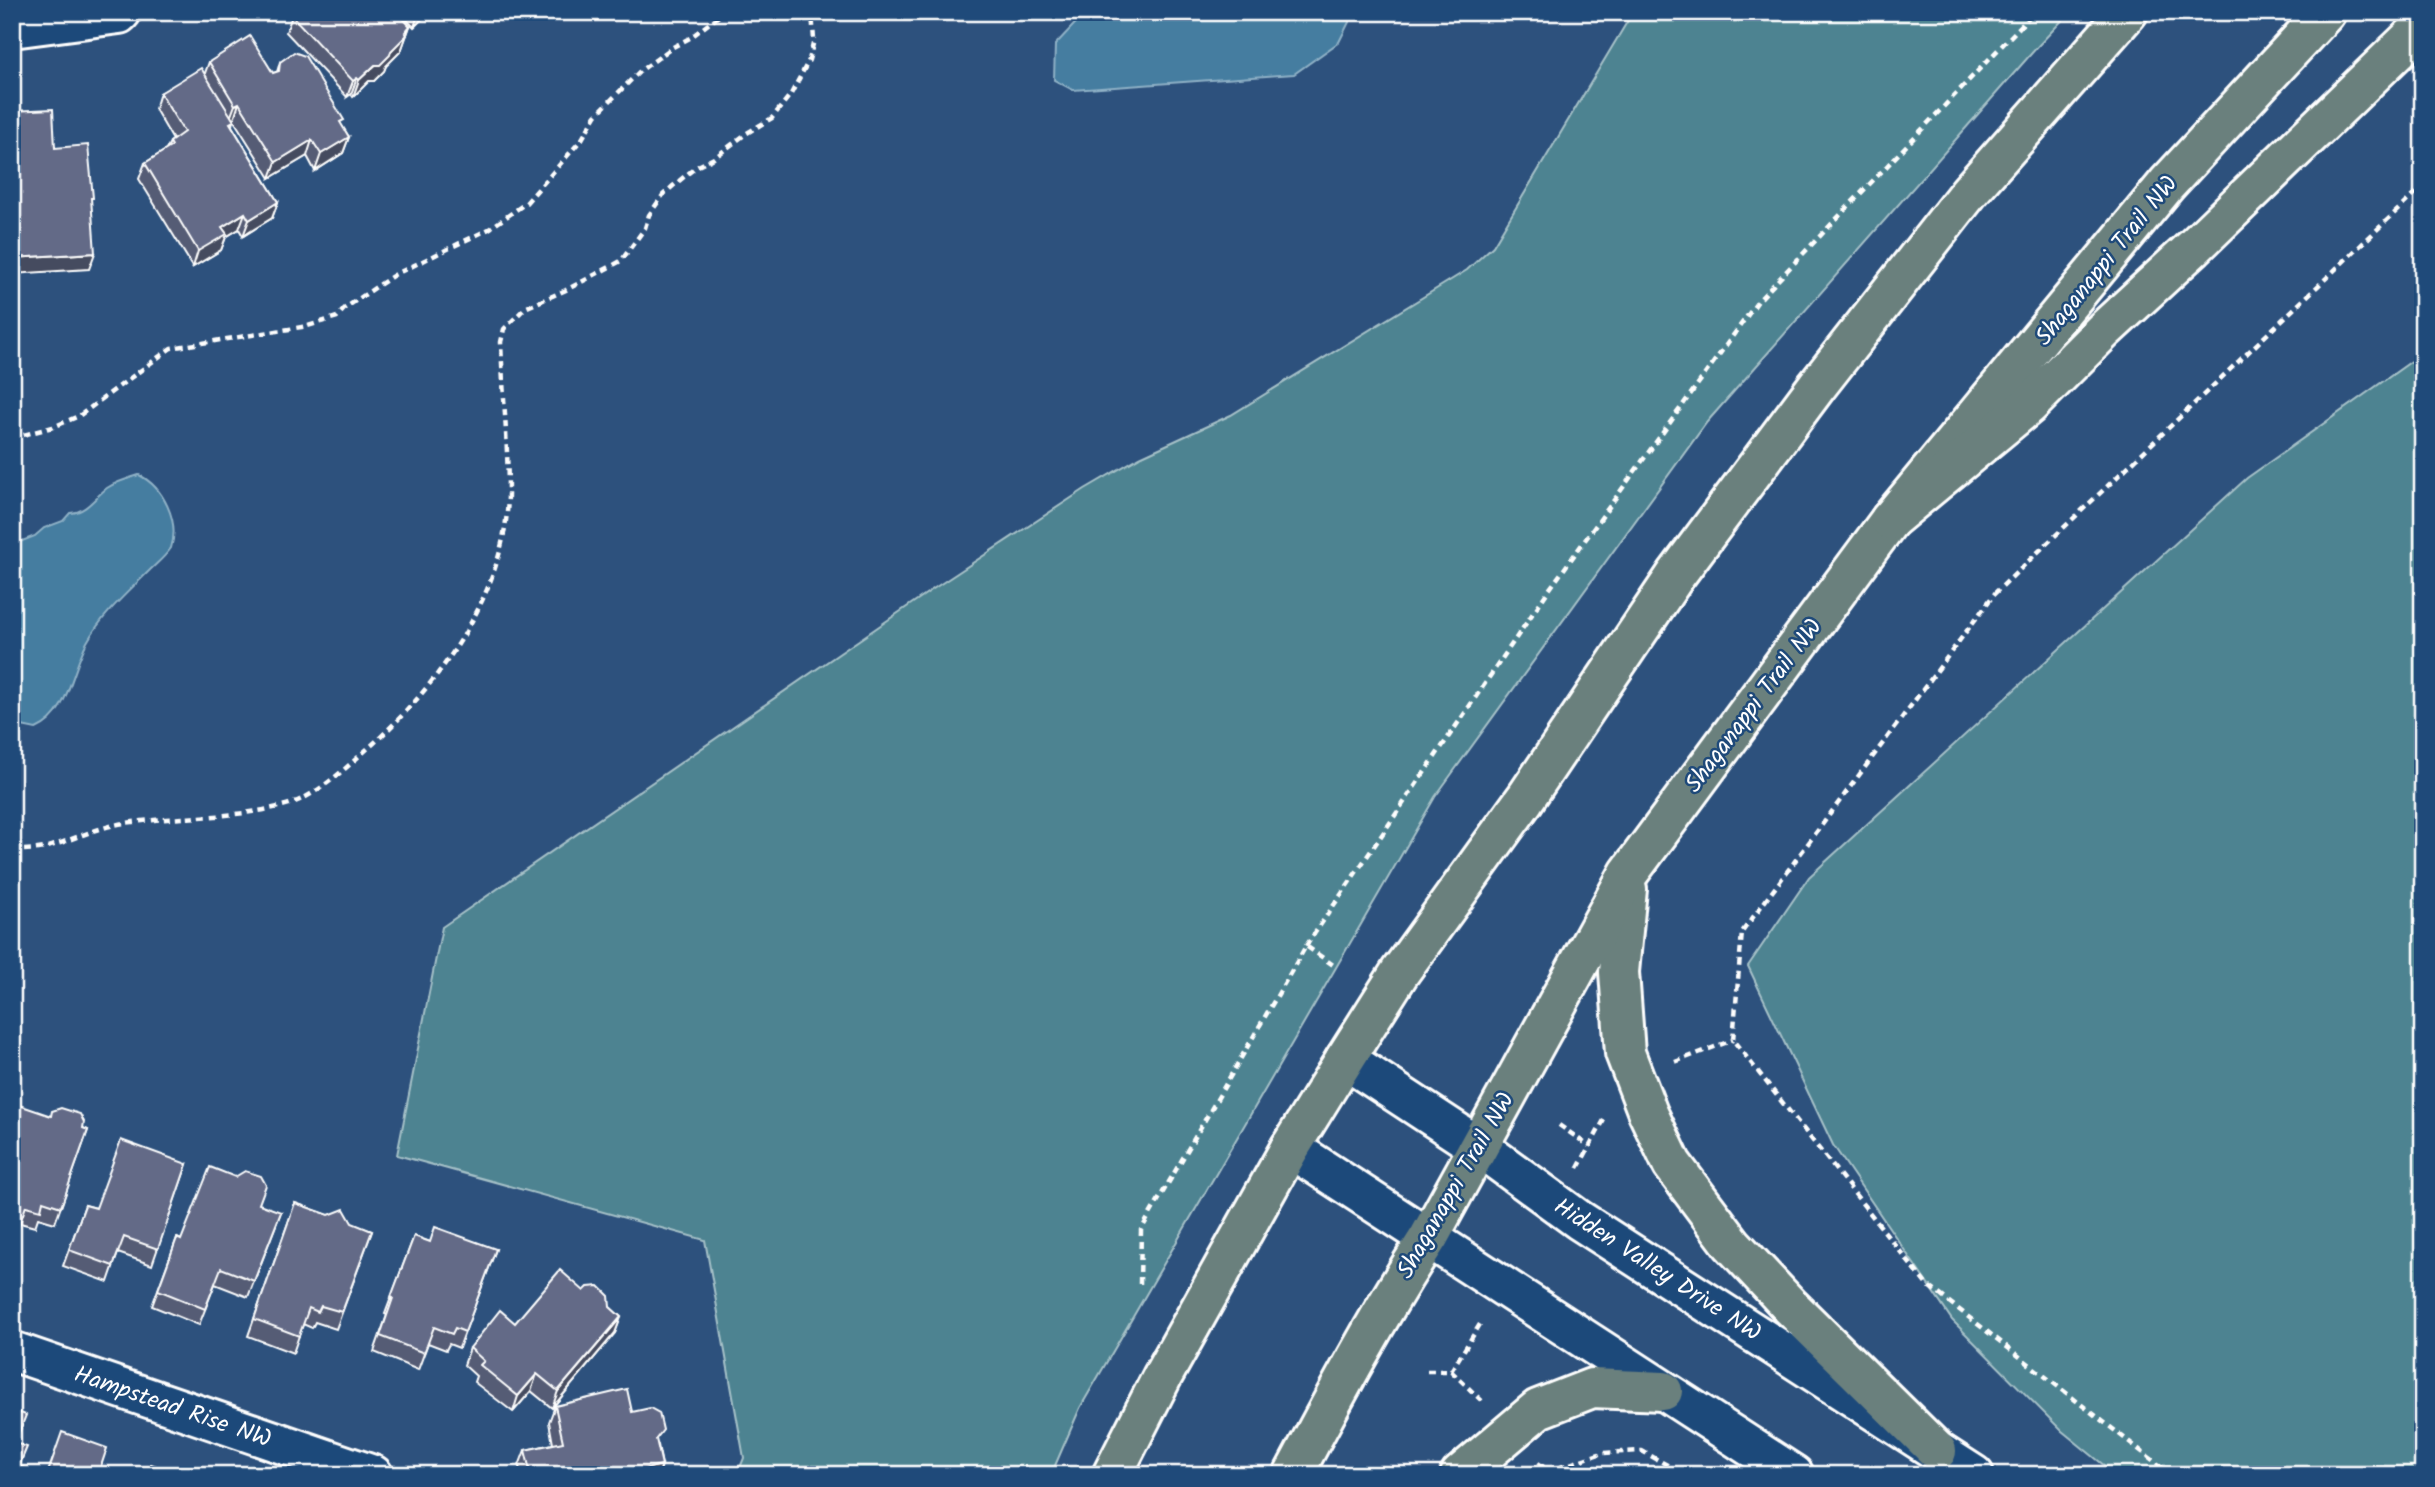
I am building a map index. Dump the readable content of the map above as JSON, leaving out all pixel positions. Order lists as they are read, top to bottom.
{
  "streets": {
    "main road": ["Shaganappi Trail NW"],
    "street": ["Hidden Valley Drive NW", "Hampstead Rise NW"]
  },
  "crossings": [
    ["Shaganappi Trail NW", "Hidden Valley Drive NW"]
  ]
}
